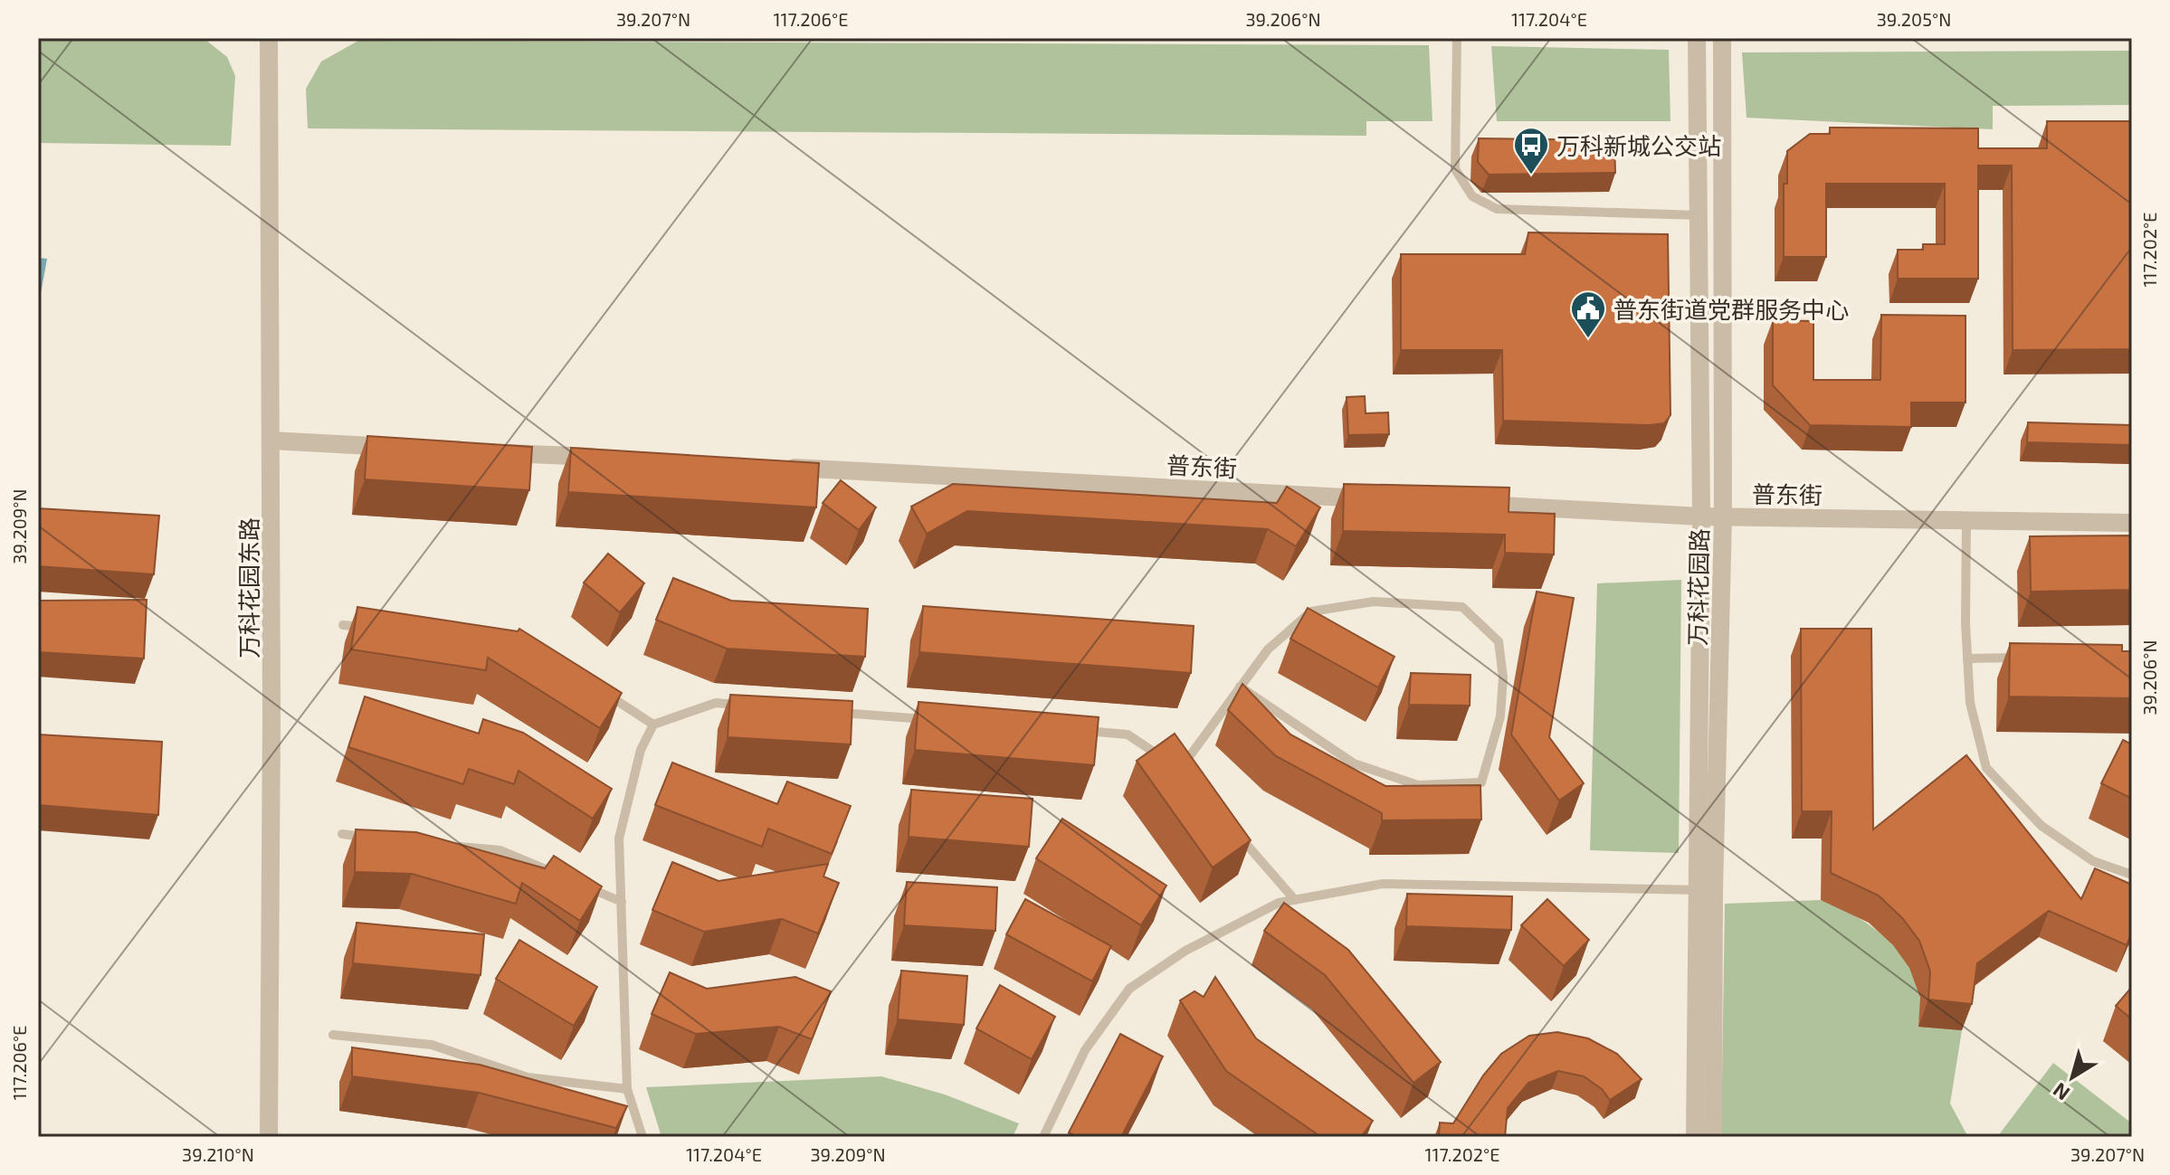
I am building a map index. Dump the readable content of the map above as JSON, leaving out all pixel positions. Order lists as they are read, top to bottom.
{
  "streets": {
    "street": ["普东街", "万科花园路", "万科花园东路"]
  },
  "crossings": [
    ["普东街", "万科花园路"]
  ],
  "places": {
    "bus stop": ["万科新城公交站"],
    "public building": ["普东街道党群服务中心"]
  },
  "north": "bottom left",
  "coordinates": [
    "39.207°N",
    "117.206°E",
    "39.206°N",
    "117.204°E",
    "39.205°N",
    "117.202°E",
    "39.209°N",
    "39.210°N"
  ]
}
